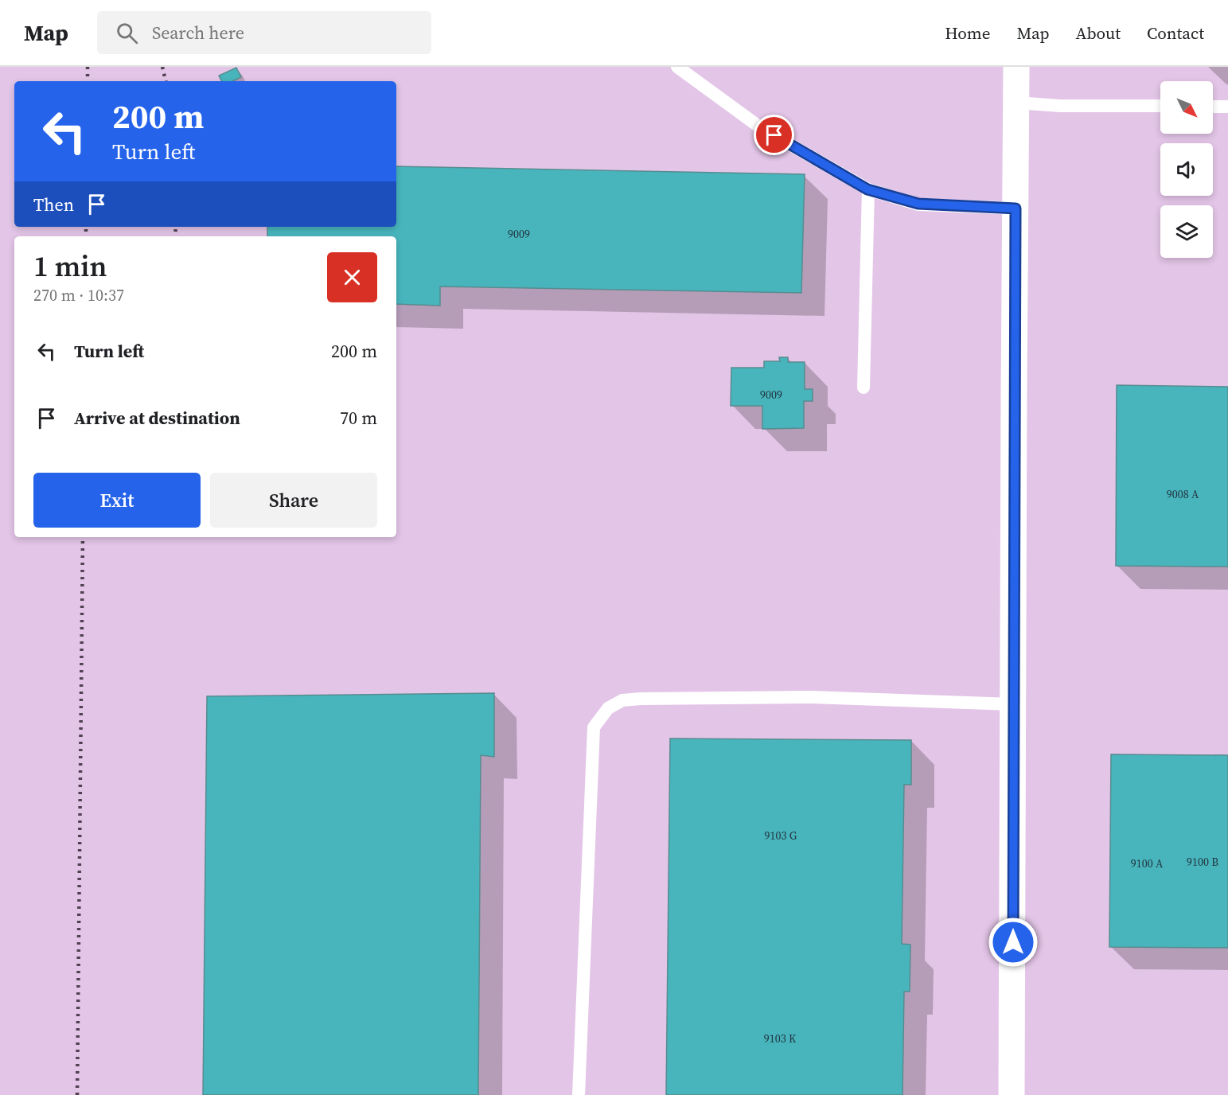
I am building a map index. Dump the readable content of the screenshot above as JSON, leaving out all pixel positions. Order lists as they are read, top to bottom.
{
  "house_numbers": [
    "9009",
    "9009",
    "9008 A",
    "9103 G",
    "9100 B",
    "9100 A",
    "9103 K"
  ],
  "north": "bottom right",
  "page": {
    "header": "Map",
    "search": "Search here",
    "nav": [
      "Home",
      "Map",
      "About",
      "Contact"
    ],
    "turn": ["200 m", "Turn left"],
    "then": "Then",
    "heading": ["1 min", "270 m · 10:37"],
    "list": [
      {
        "name": "Turn left",
        "value": "200 m"
      },
      {
        "name": "Arrive at destination",
        "value": "70 m"
      }
    ],
    "buttons": ["Exit", "Share"]
  }
}
